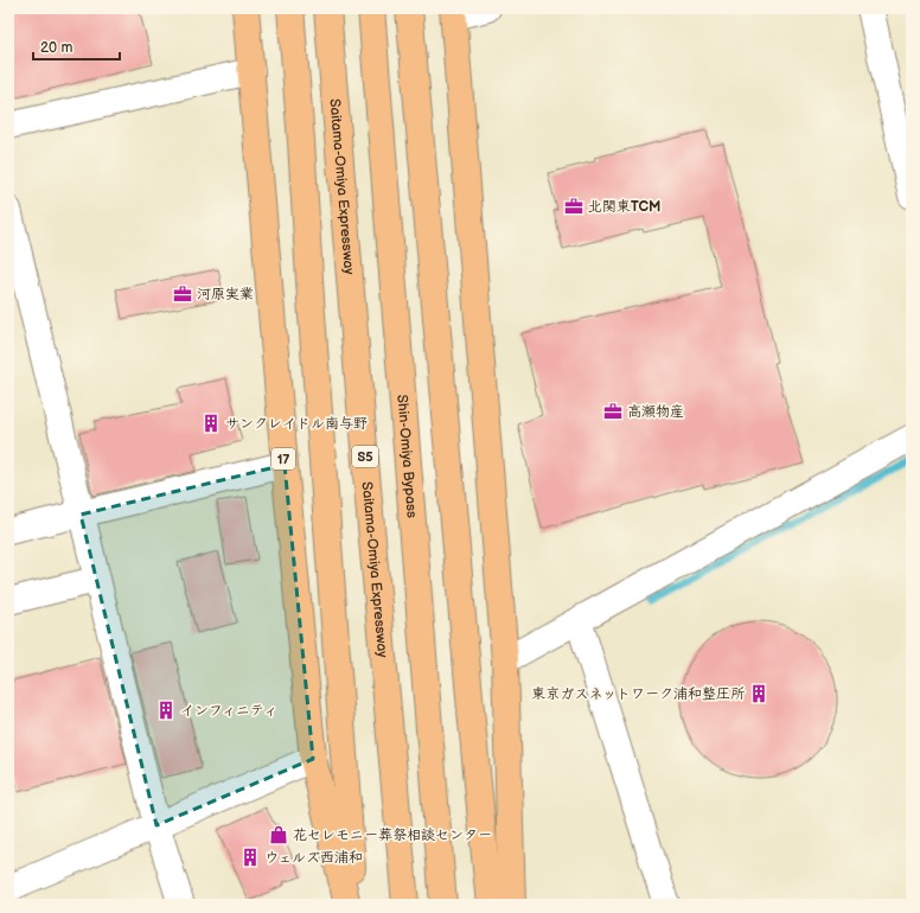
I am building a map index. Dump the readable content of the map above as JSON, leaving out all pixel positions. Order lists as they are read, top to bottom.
{
  "streets": {
    "highway": [
      "Saitama-Omiya Expressway",
      "S5",
      "Shin-Omiya Bypass",
      "17"
    ]
  },
  "places": {
    "office": ["北関東TCM", "河原実業", "高瀬物産"],
    "building": [
      "サンクレイドル南与野",
      "東京ガスネットワーク浦和整圧所",
      "インフィニティ",
      "ウェルズ西浦和"
    ],
    "shop": ["花セレモニー葬祭相談センター"]
  },
  "scale_bar": "20 m"
}
